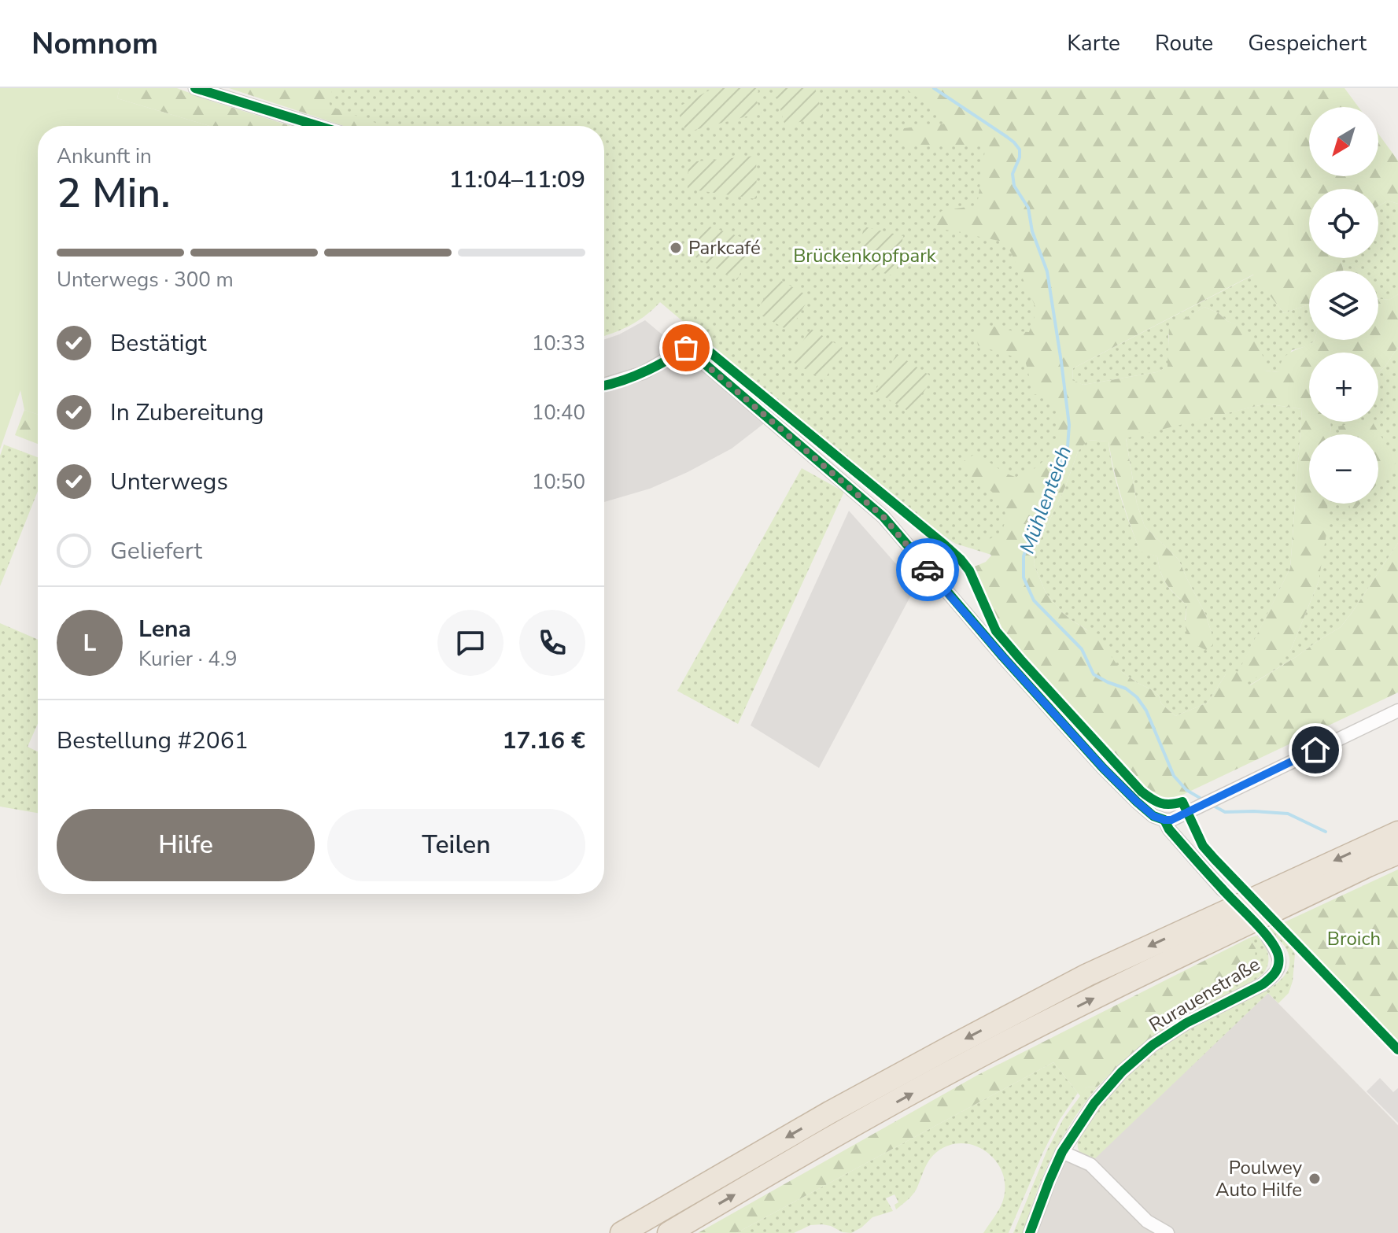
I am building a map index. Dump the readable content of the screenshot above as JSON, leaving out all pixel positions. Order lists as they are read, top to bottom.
{
  "streets": {
    "street": ["Rurauenstraße"]
  },
  "water": ["Mühlenteich"],
  "parks": ["Brückenkopfpark", "Broich"],
  "places": ["Parkcafé", "Poulwey Auto Hilfe"],
  "north": "bottom left",
  "page": {
    "header": "Nomnom",
    "nav": ["Karte", "Route", "Gespeichert"],
    "map_buttons": ["+", "−"],
    "heading": ["2 Min.", "Ankunft in", "11:04–11:09"],
    "panel": [
      "Lena",
      "Kurier · 4.9",
      "Bestellung #2061",
      "17.16 €"
    ],
    "bar": "Unterwegs · 300 m",
    "list": [
      ["Bestätigt", "10:33"],
      ["In Zubereitung", "10:40"],
      ["Unterwegs", "10:50"],
      "Geliefert"
    ],
    "round": "L",
    "buttons": ["Hilfe", "Teilen"]
  }
}
